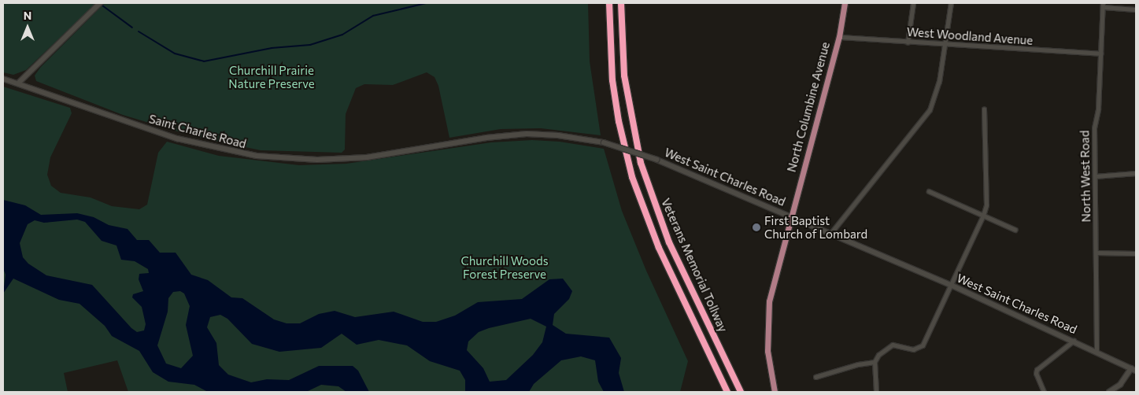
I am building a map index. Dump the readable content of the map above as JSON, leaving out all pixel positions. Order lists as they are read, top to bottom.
{
  "streets": {
    "highway": ["Veterans Memorial Tollway"],
    "main road": ["North Columbine Avenue", "Saint Charles Road", "West Saint Charles Road"],
    "street": ["West Woodland Avenue", "North West Road"]
  },
  "crossings": [
    ["West Woodland Avenue", "North Columbine Avenue"],
    ["West Woodland Avenue", "North West Road"],
    ["North Columbine Avenue", "West Saint Charles Road"],
    ["Saint Charles Road", "West Saint Charles Road"],
    ["North West Road", "West Saint Charles Road"]
  ],
  "parks": ["Churchill Prairie Nature Preserve", "Churchill Woods Forest Preserve"],
  "places": ["First Baptist Church of Lombard"],
  "north": "top"
}
